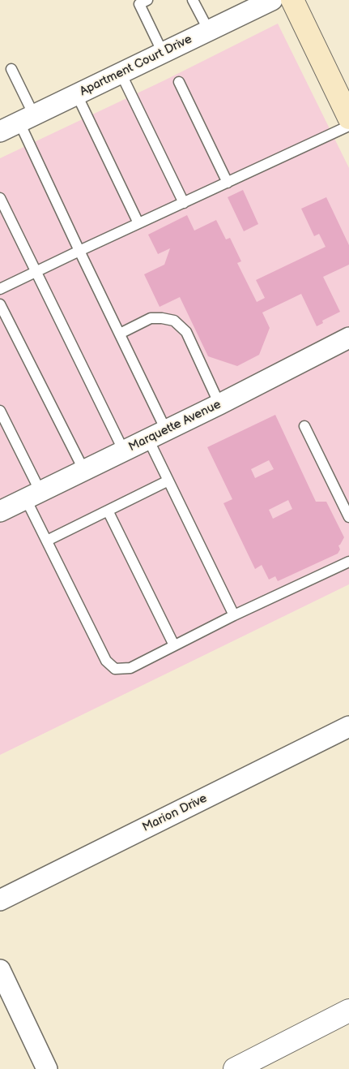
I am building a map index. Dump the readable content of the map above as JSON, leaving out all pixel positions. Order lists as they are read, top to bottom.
{
  "streets": {
    "street": ["Apartment Court Drive", "Marquette Avenue", "Marion Drive"]
  }
}
